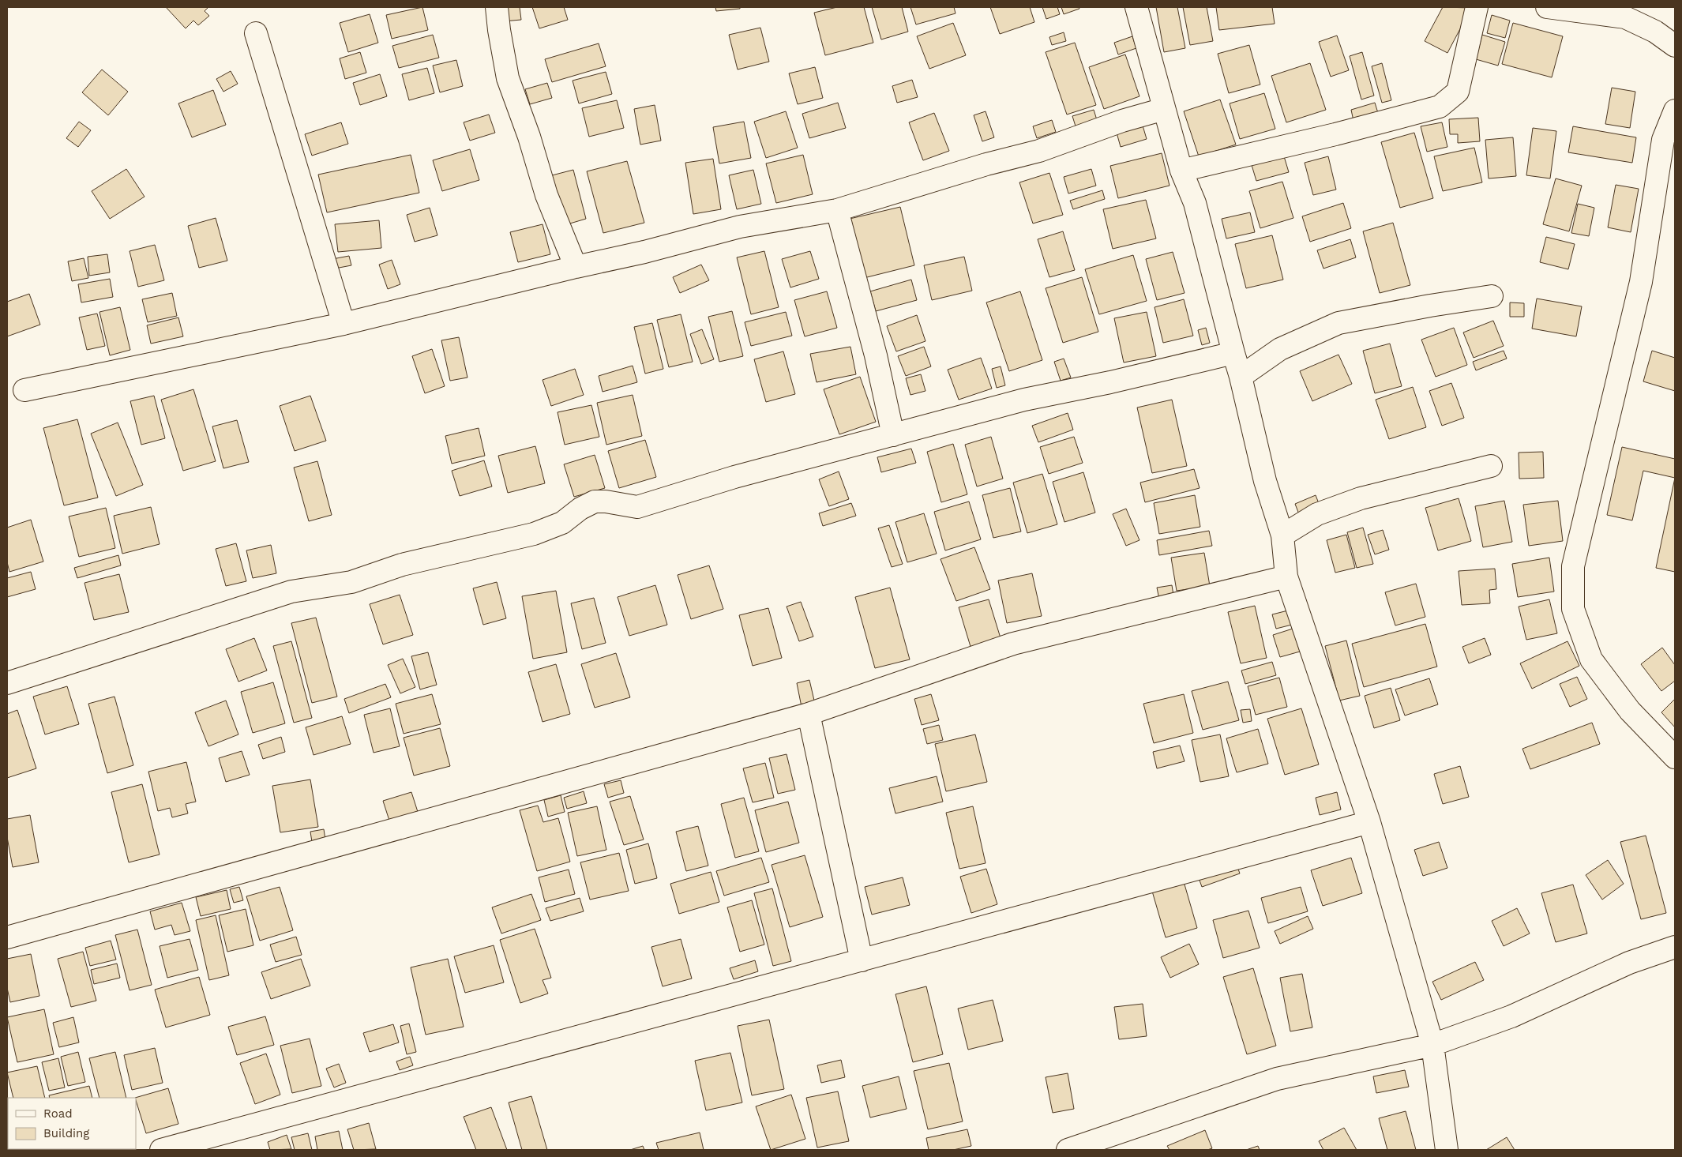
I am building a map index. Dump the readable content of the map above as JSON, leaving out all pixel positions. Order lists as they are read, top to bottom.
{
  "legend": ["Road", "Building"]
}
